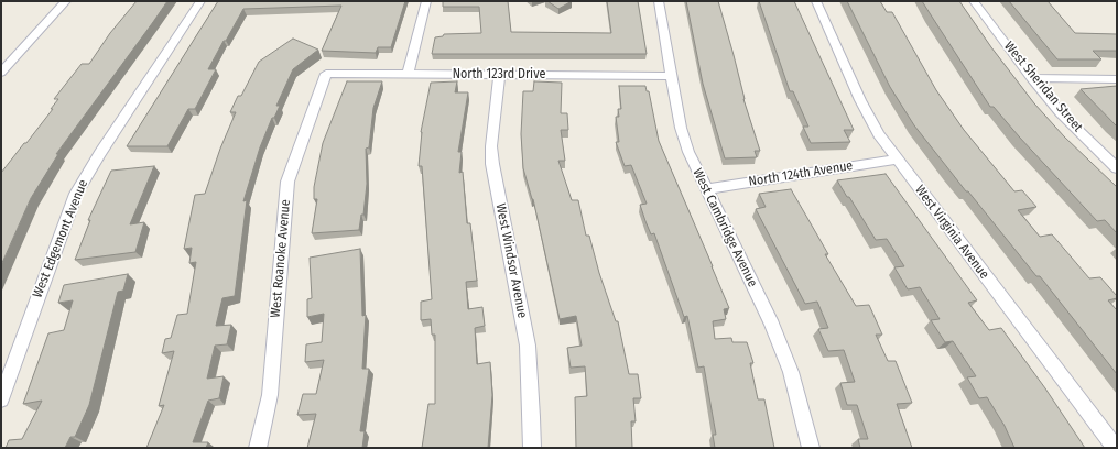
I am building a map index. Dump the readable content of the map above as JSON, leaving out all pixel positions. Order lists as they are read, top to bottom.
{
  "streets": {
    "street": [
      "North 123rd Drive",
      "West Sheridan Street",
      "North 124th Avenue",
      "West Cambridge Avenue",
      "West Virginia Avenue",
      "West Edgemont Avenue",
      "West Roanoke Avenue",
      "West Windsor Avenue"
    ]
  },
  "crossings": [
    ["North 123rd Drive", "West Cambridge Avenue"],
    ["North 123rd Drive", "West Roanoke Avenue"],
    ["North 123rd Drive", "West Windsor Avenue"],
    ["North 124th Avenue", "West Cambridge Avenue"],
    ["North 124th Avenue", "West Virginia Avenue"]
  ]
}
